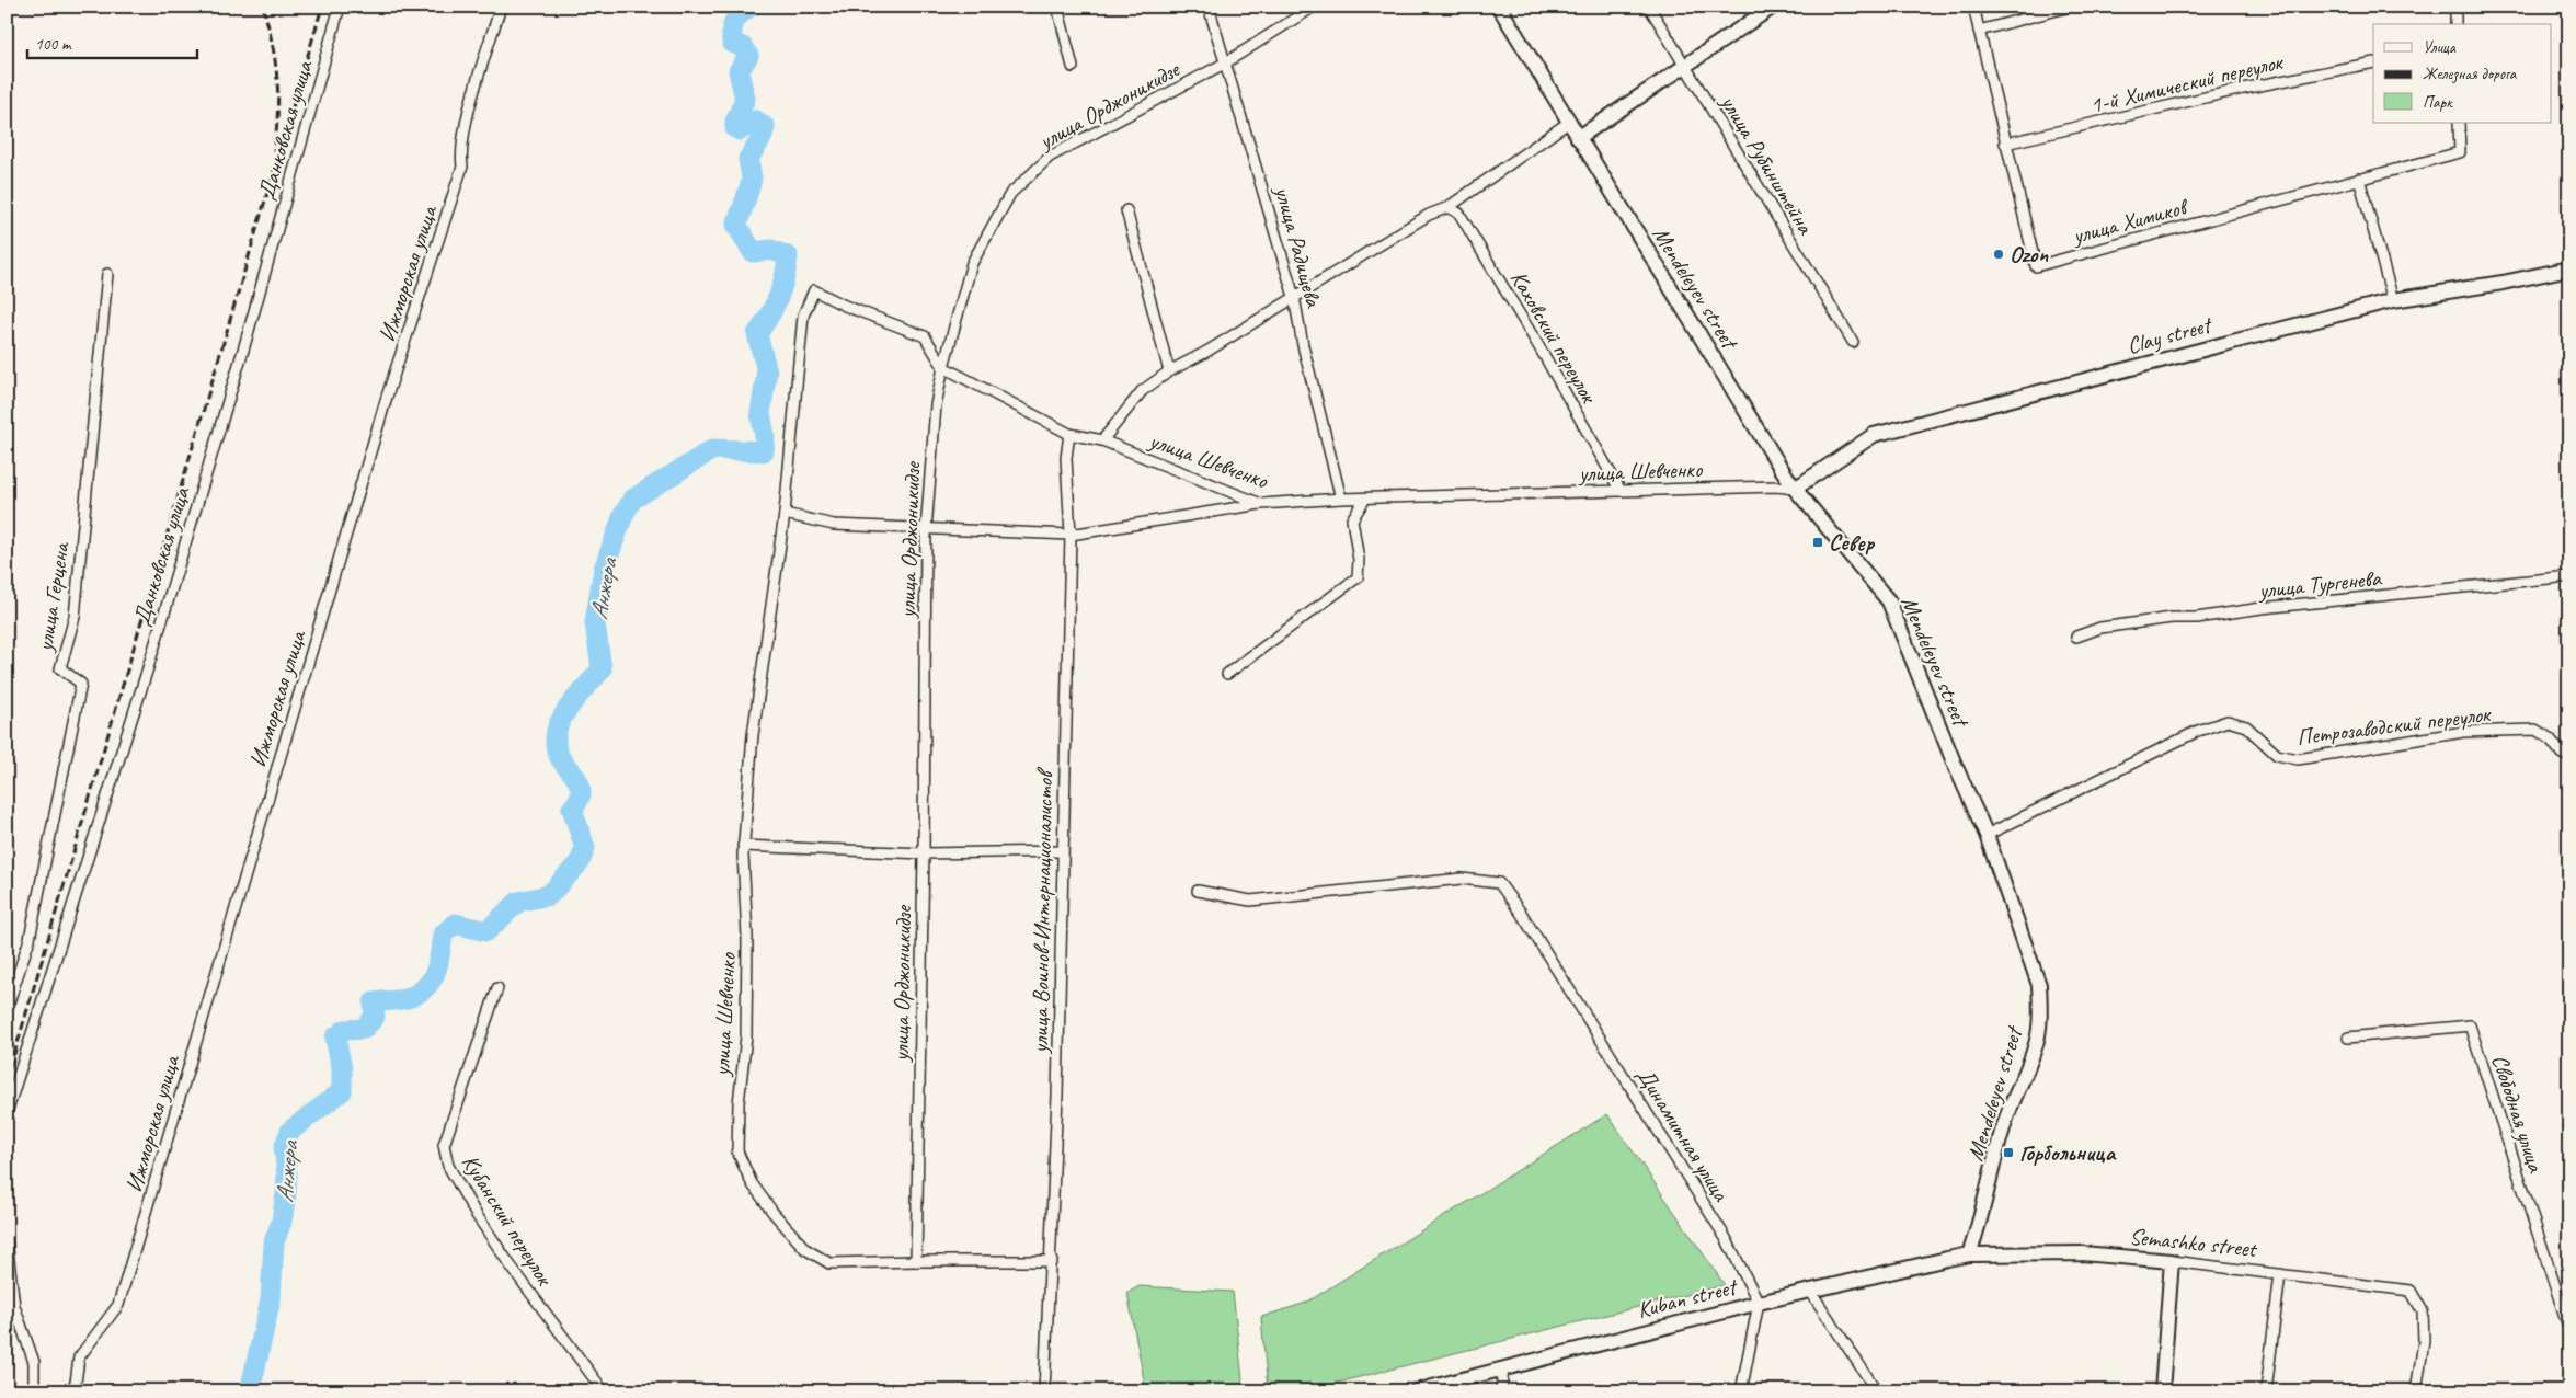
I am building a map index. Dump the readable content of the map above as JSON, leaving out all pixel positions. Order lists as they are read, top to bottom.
{
  "streets": {
    "street": [
      "1-й Химический переулок",
      "улица Орджоникидзе",
      "Данковская улица",
      "улица Рубинштейна",
      "улица Химиков",
      "улица Радищева",
      "Ижморская улица",
      "Mendeleyev street",
      "Clay street",
      "Каховский переулок",
      "улица Шевченко",
      "улица Тургенева",
      "улица Герцена",
      "Петрозаводский переулок",
      "улица Воинов-Интернационалистов",
      "Свободная улица",
      "Динамитная улица",
      "Кубанский переулок",
      "Semashko street",
      "Kuban street"
    ]
  },
  "crossings": [
    ["1-й Химический переулок", "улица Химиков"],
    ["улица Орджоникидзе", "улица Радищева"],
    ["улица Орджоникидзе", "улица Шевченко"],
    ["улица Радищева", "улица Шевченко"],
    ["Mendeleyev street", "Clay street"],
    ["Mendeleyev street", "улица Шевченко"],
    ["Mendeleyev street", "Петрозаводский переулок"],
    ["Mendeleyev street", "Semashko street"],
    ["Mendeleyev street", "Kuban street"],
    ["Clay street", "улица Шевченко"],
    ["Каховский переулок", "улица Шевченко"],
    ["улица Шевченко", "улица Воинов-Интернационалистов"],
    ["Динамитная улица", "Kuban street"],
    ["Semashko street", "Kuban street"]
  ],
  "water": ["Анжера"],
  "places": {
    "other": ["Ozon"],
    "transit": ["Север", "Горбольница"]
  },
  "legend": ["Улица", "Железная дорога", "Парк"],
  "scale_bar": "100 m"
}
